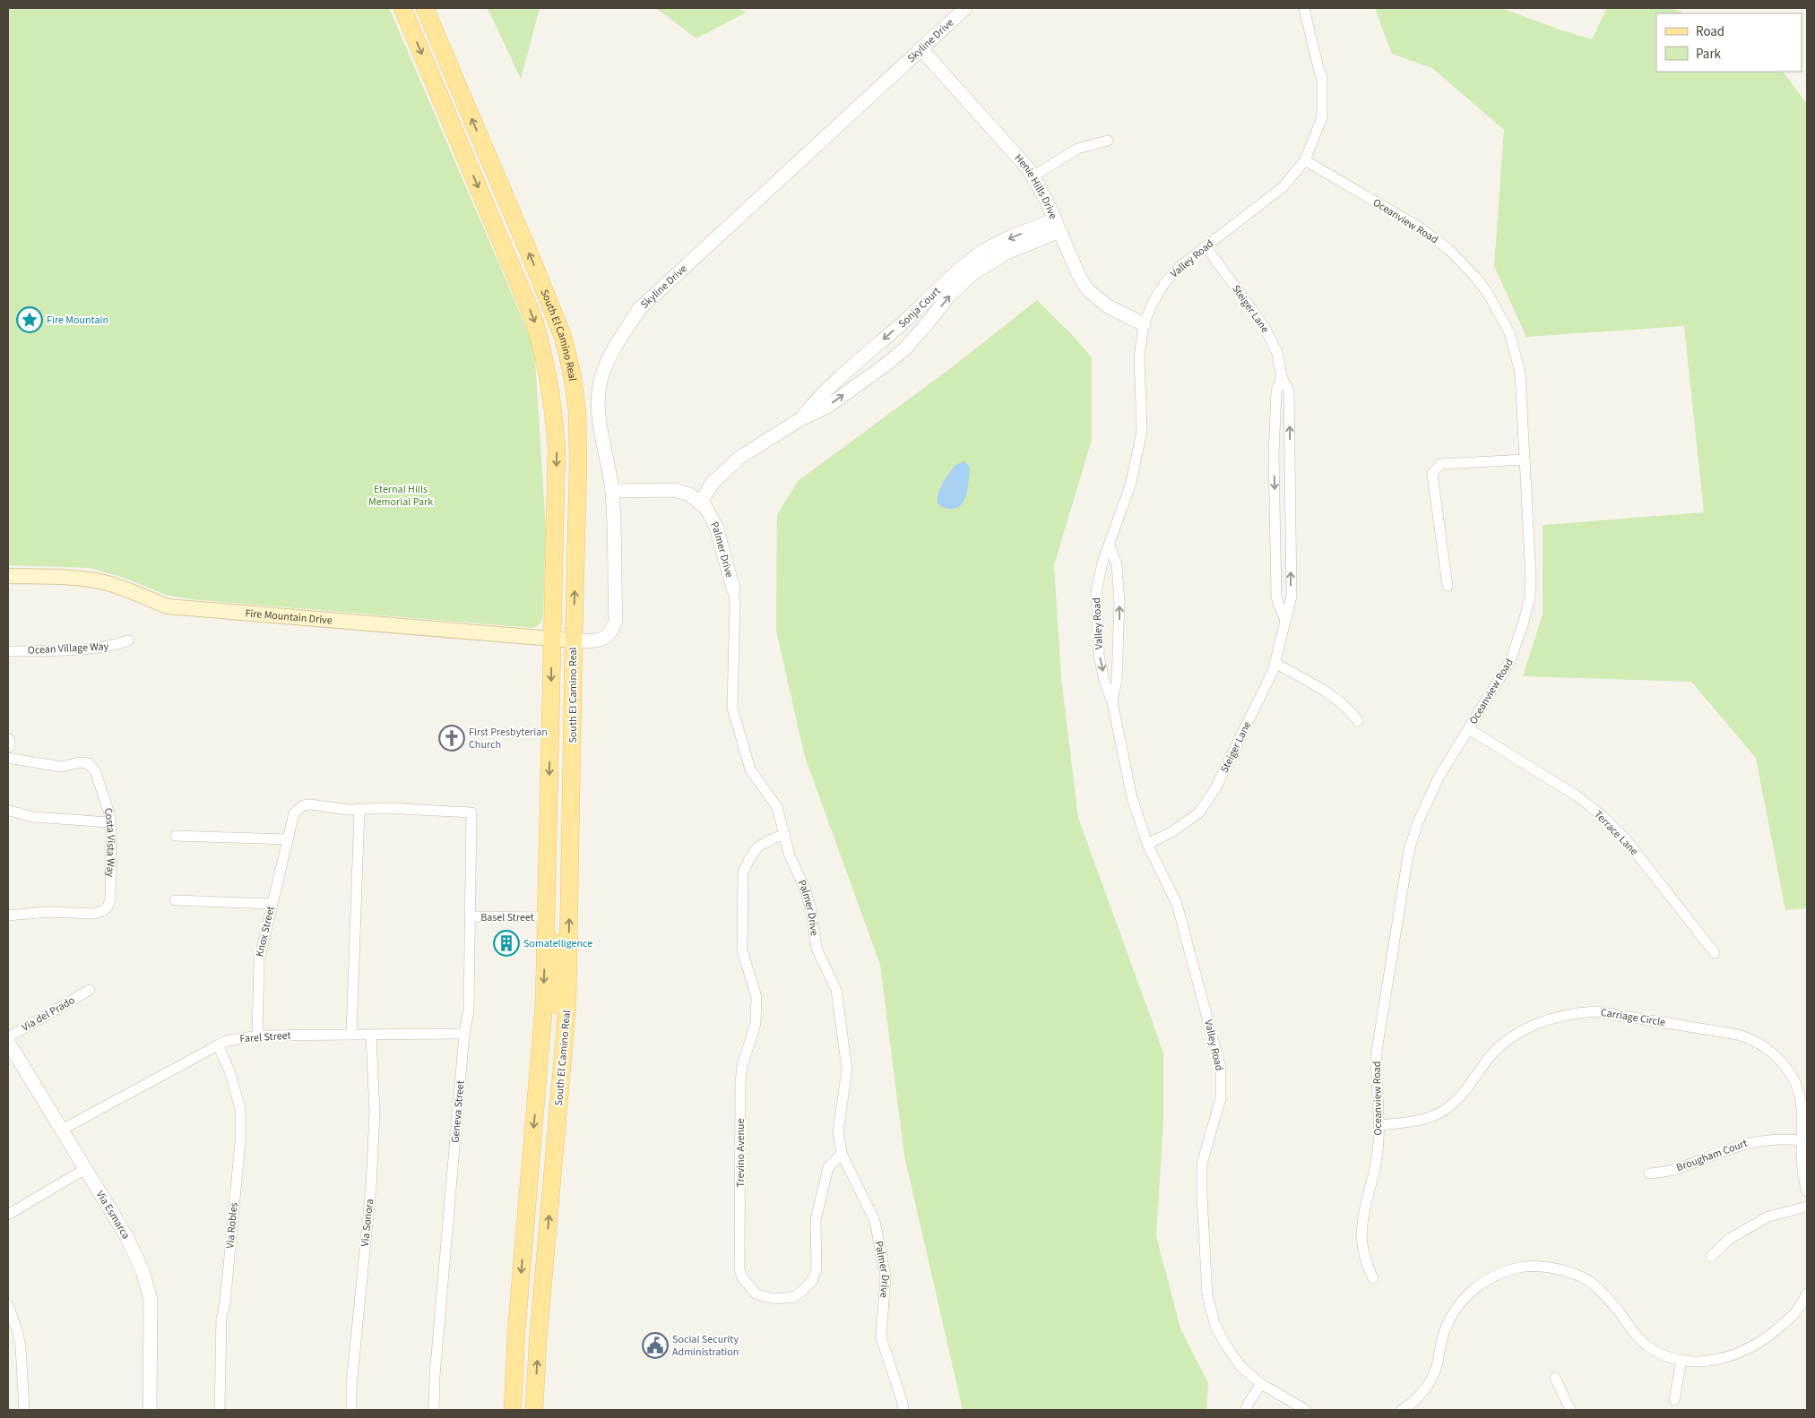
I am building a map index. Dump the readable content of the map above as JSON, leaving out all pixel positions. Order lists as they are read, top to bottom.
{
  "streets": {
    "main road": ["South El Camino Real", "Fire Mountain Drive"],
    "street": [
      "Skyline Drive",
      "Henie Hills Drive",
      "Oceanview Road",
      "Valley Road",
      "Sonja Court",
      "Steiger Lane",
      "Palmer Drive",
      "Ocean Village Way",
      "Terrace Lane",
      "Costa Vista Way",
      "Basel Street",
      "Knox Street",
      "Via del Prado",
      "Carriage Circle",
      "Farel Street",
      "Geneva Street",
      "Trevino Avenue",
      "Brougham Court",
      "Via Esmarca",
      "Via Sonora",
      "Via Robles"
    ]
  },
  "crossings": [
    ["Skyline Drive", "Henie Hills Drive"],
    ["Skyline Drive", "South El Camino Real"],
    ["Skyline Drive", "Palmer Drive"],
    ["Skyline Drive", "Fire Mountain Drive"],
    ["Henie Hills Drive", "Valley Road"],
    ["Henie Hills Drive", "Sonja Court"],
    ["Oceanview Road", "Valley Road"],
    ["Oceanview Road", "Terrace Lane"],
    ["Oceanview Road", "Carriage Circle"],
    ["Valley Road", "Steiger Lane"],
    ["Sonja Court", "Palmer Drive"],
    ["South El Camino Real", "Fire Mountain Drive"],
    ["South El Camino Real", "Basel Street"],
    ["Palmer Drive", "Trevino Avenue"],
    ["Basel Street", "Geneva Street"],
    ["Knox Street", "Farel Street"],
    ["Knox Street", "Geneva Street"],
    ["Carriage Circle", "Brougham Court"],
    ["Farel Street", "Geneva Street"],
    ["Farel Street", "Via Esmarca"],
    ["Farel Street", "Via Sonora"],
    ["Farel Street", "Via Robles"]
  ],
  "parks": ["Eternal Hills Memorial Park"],
  "places": {
    "place": ["Fire Mountain"],
    "church": ["First Presbyterian Church"],
    "building": ["Somatelligence"],
    "public building": ["Social Security Administration"]
  },
  "legend": ["Road", "Park"]
}
